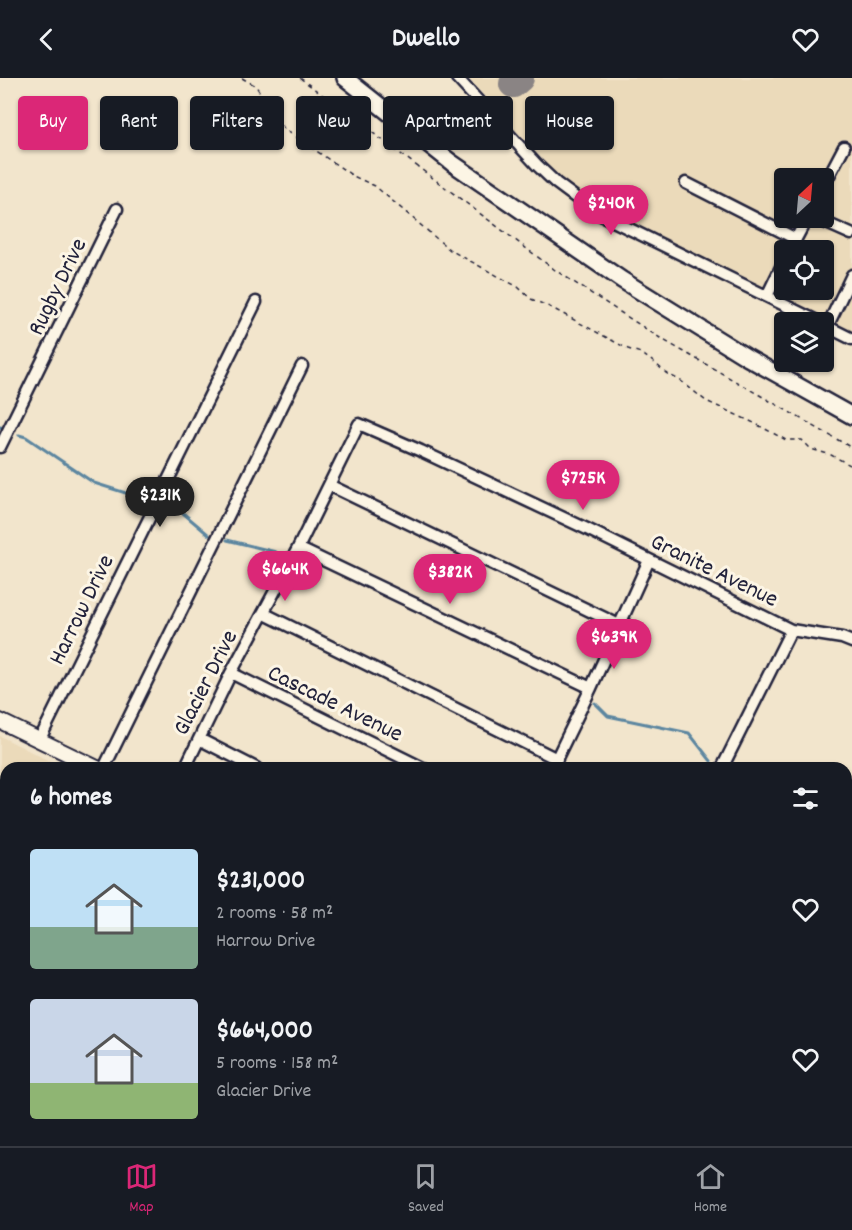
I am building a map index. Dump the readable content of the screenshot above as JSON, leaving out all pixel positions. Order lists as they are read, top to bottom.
{
  "streets": {
    "street": [
      "Rugby Drive",
      "Granite Avenue",
      "Harrow Drive",
      "Glacier Drive",
      "Cascade Avenue"
    ]
  },
  "crossings": [
    ["Granite Avenue", "Glacier Drive"],
    ["Glacier Drive", "Cascade Avenue"]
  ],
  "north": "top right",
  "page": {
    "header": "Dwello",
    "chip": [
      "Buy",
      "Rent",
      "Filters",
      "New",
      "Apartment",
      "House"
    ],
    "price": [
      "$240K",
      "$725K",
      "$231K",
      "$664K",
      "$382K",
      "$639K"
    ],
    "heading": "6 homes",
    "list": [
      {
        "name": "$231,000",
        "note": "2 rooms · 58 m² · Harrow Drive"
      },
      {
        "name": "$664,000",
        "note": "5 rooms · 158 m² · Glacier Drive"
      }
    ],
    "tabs": ["Map", "Saved", "Home"]
  }
}
